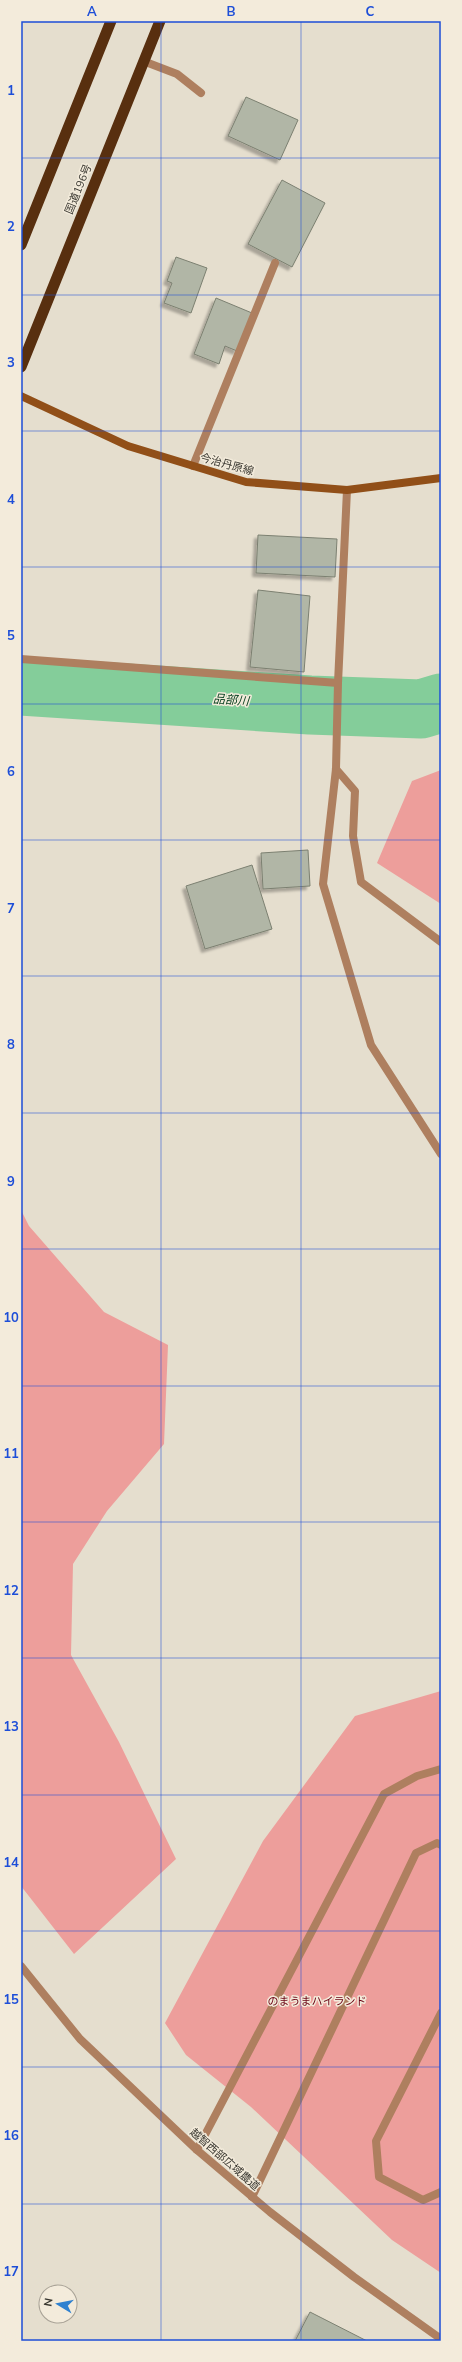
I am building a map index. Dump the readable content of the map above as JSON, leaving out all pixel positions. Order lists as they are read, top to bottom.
{
  "streets": {
    "highway": ["国道196号"],
    "main road": ["今治丹原線"],
    "street": ["越智西部広域農道"]
  },
  "water": ["品部川"],
  "parks": ["のまうまハイランド"],
  "north": "left",
  "grid": {
    "columns": ["A", "B", "C"],
    "rows": [
      "1",
      "2",
      "3",
      "4",
      "5",
      "6",
      "7",
      "8",
      "9",
      "10",
      "11",
      "12",
      "13",
      "14",
      "15",
      "16",
      "17"
    ]
  }
}
